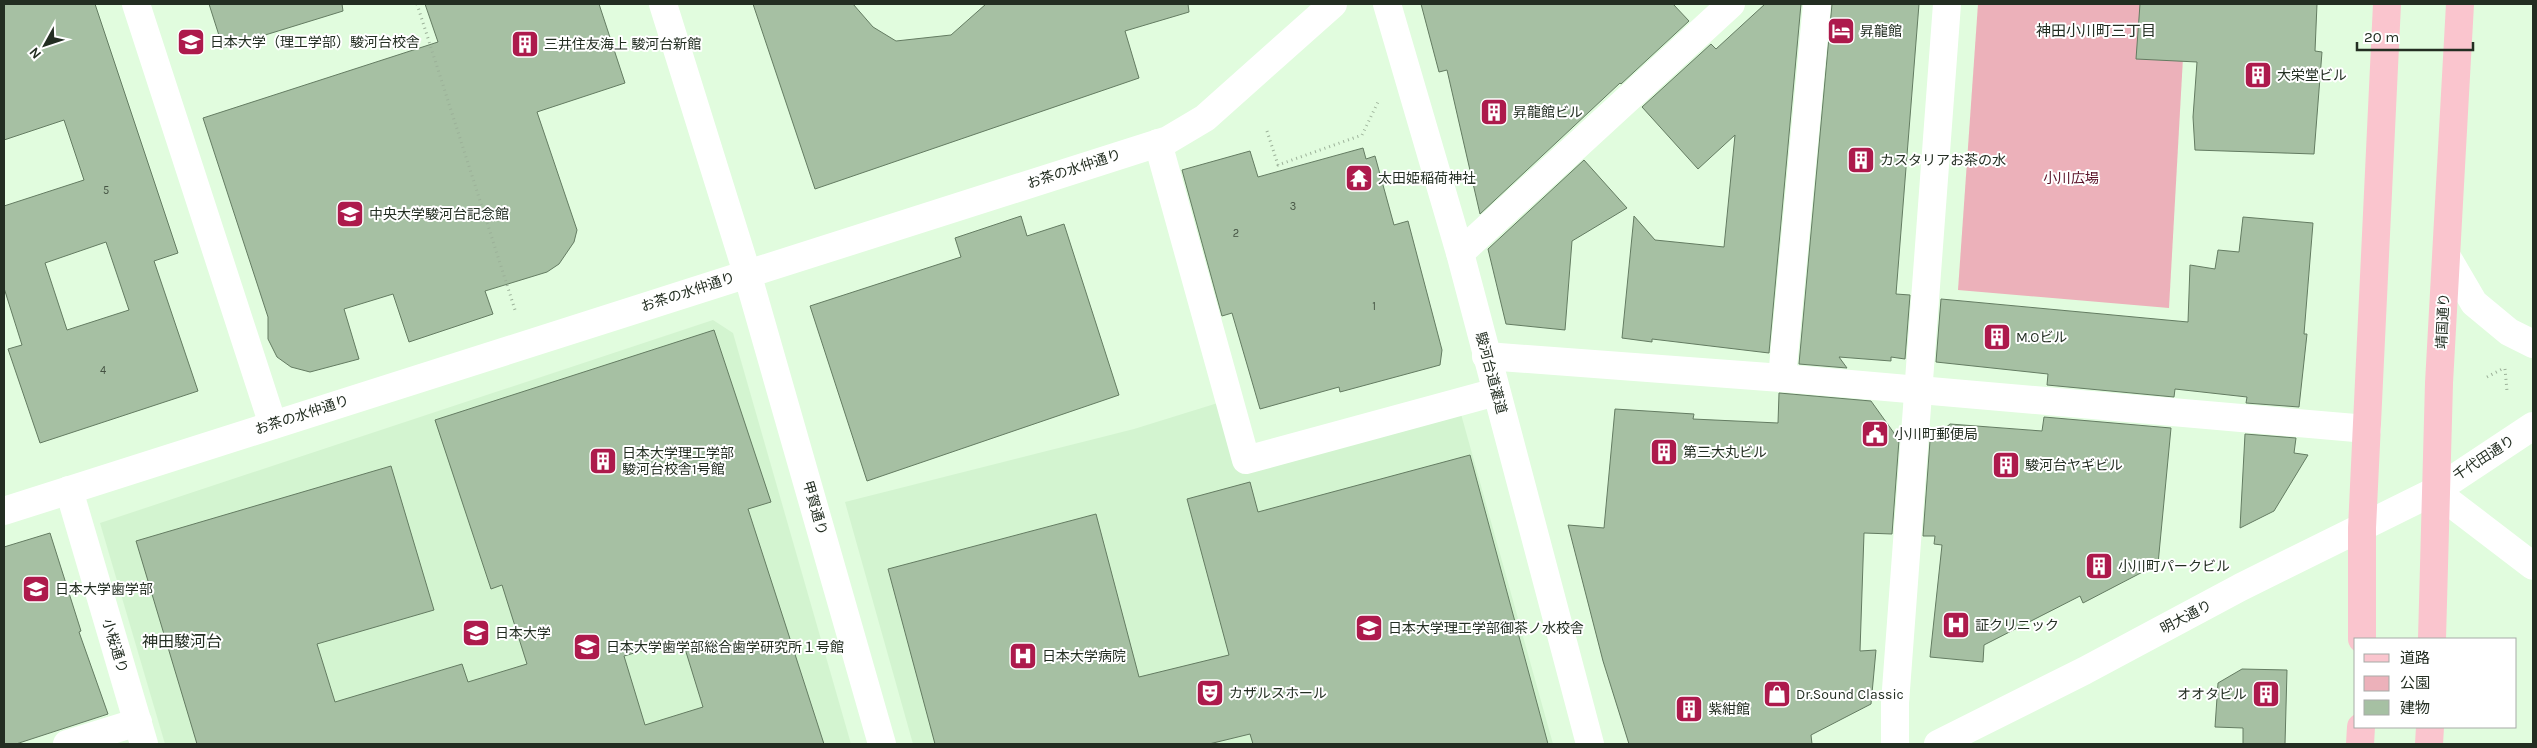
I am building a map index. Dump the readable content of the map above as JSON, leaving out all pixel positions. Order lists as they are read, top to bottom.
{
  "streets": {
    "main road": ["靖国通り"],
    "street": [
      "お茶の水仲通り",
      "駿河台道灌道",
      "千代田通り",
      "甲賀通り",
      "明大通り",
      "小桜通り"
    ]
  },
  "crossings": [
    ["お茶の水仲通り", "甲賀通り"],
    ["お茶の水仲通り", "小桜通り"],
    ["靖国通り", "千代田通り"],
    ["靖国通り", "明大通り"],
    ["千代田通り", "明大通り"]
  ],
  "districts": ["神田小川町三丁目", "神田駿河台"],
  "parks": ["小川広場"],
  "places": {
    "hotel": ["昇龍館"],
    "school or university": [
      "日本大学（理工学部）駿河台校舎",
      "中央大学駿河台記念館",
      "日本大学歯学部",
      "日本大学理工学部御茶ノ水校舎",
      "日本大学",
      "日本大学歯学部総合歯学研究所１号館"
    ],
    "building": [
      "三井住友海上 駿河台新館",
      "大栄堂ビル",
      "昇龍館ビル",
      "カスタリアお茶の水",
      "M.Oビル",
      "第三大丸ビル",
      "日本大学理工学部 駿河台校舎1号館",
      "駿河台ヤギビル",
      "小川町パークビル",
      "オオタビル",
      "紫紺館"
    ],
    "temple": ["太田姫稲荷神社"],
    "public building": ["小川町郵便局"],
    "hospital": ["証クリニック", "日本大学病院"],
    "theatre": ["カザルスホール"],
    "shop": ["Dr.Sound Classic"]
  },
  "house_numbers": [
    "5",
    "3",
    "2",
    "1",
    "4"
  ],
  "legend": ["道路", "公園", "建物"],
  "scale_bar": "20 m",
  "north": "bottom left"
}
